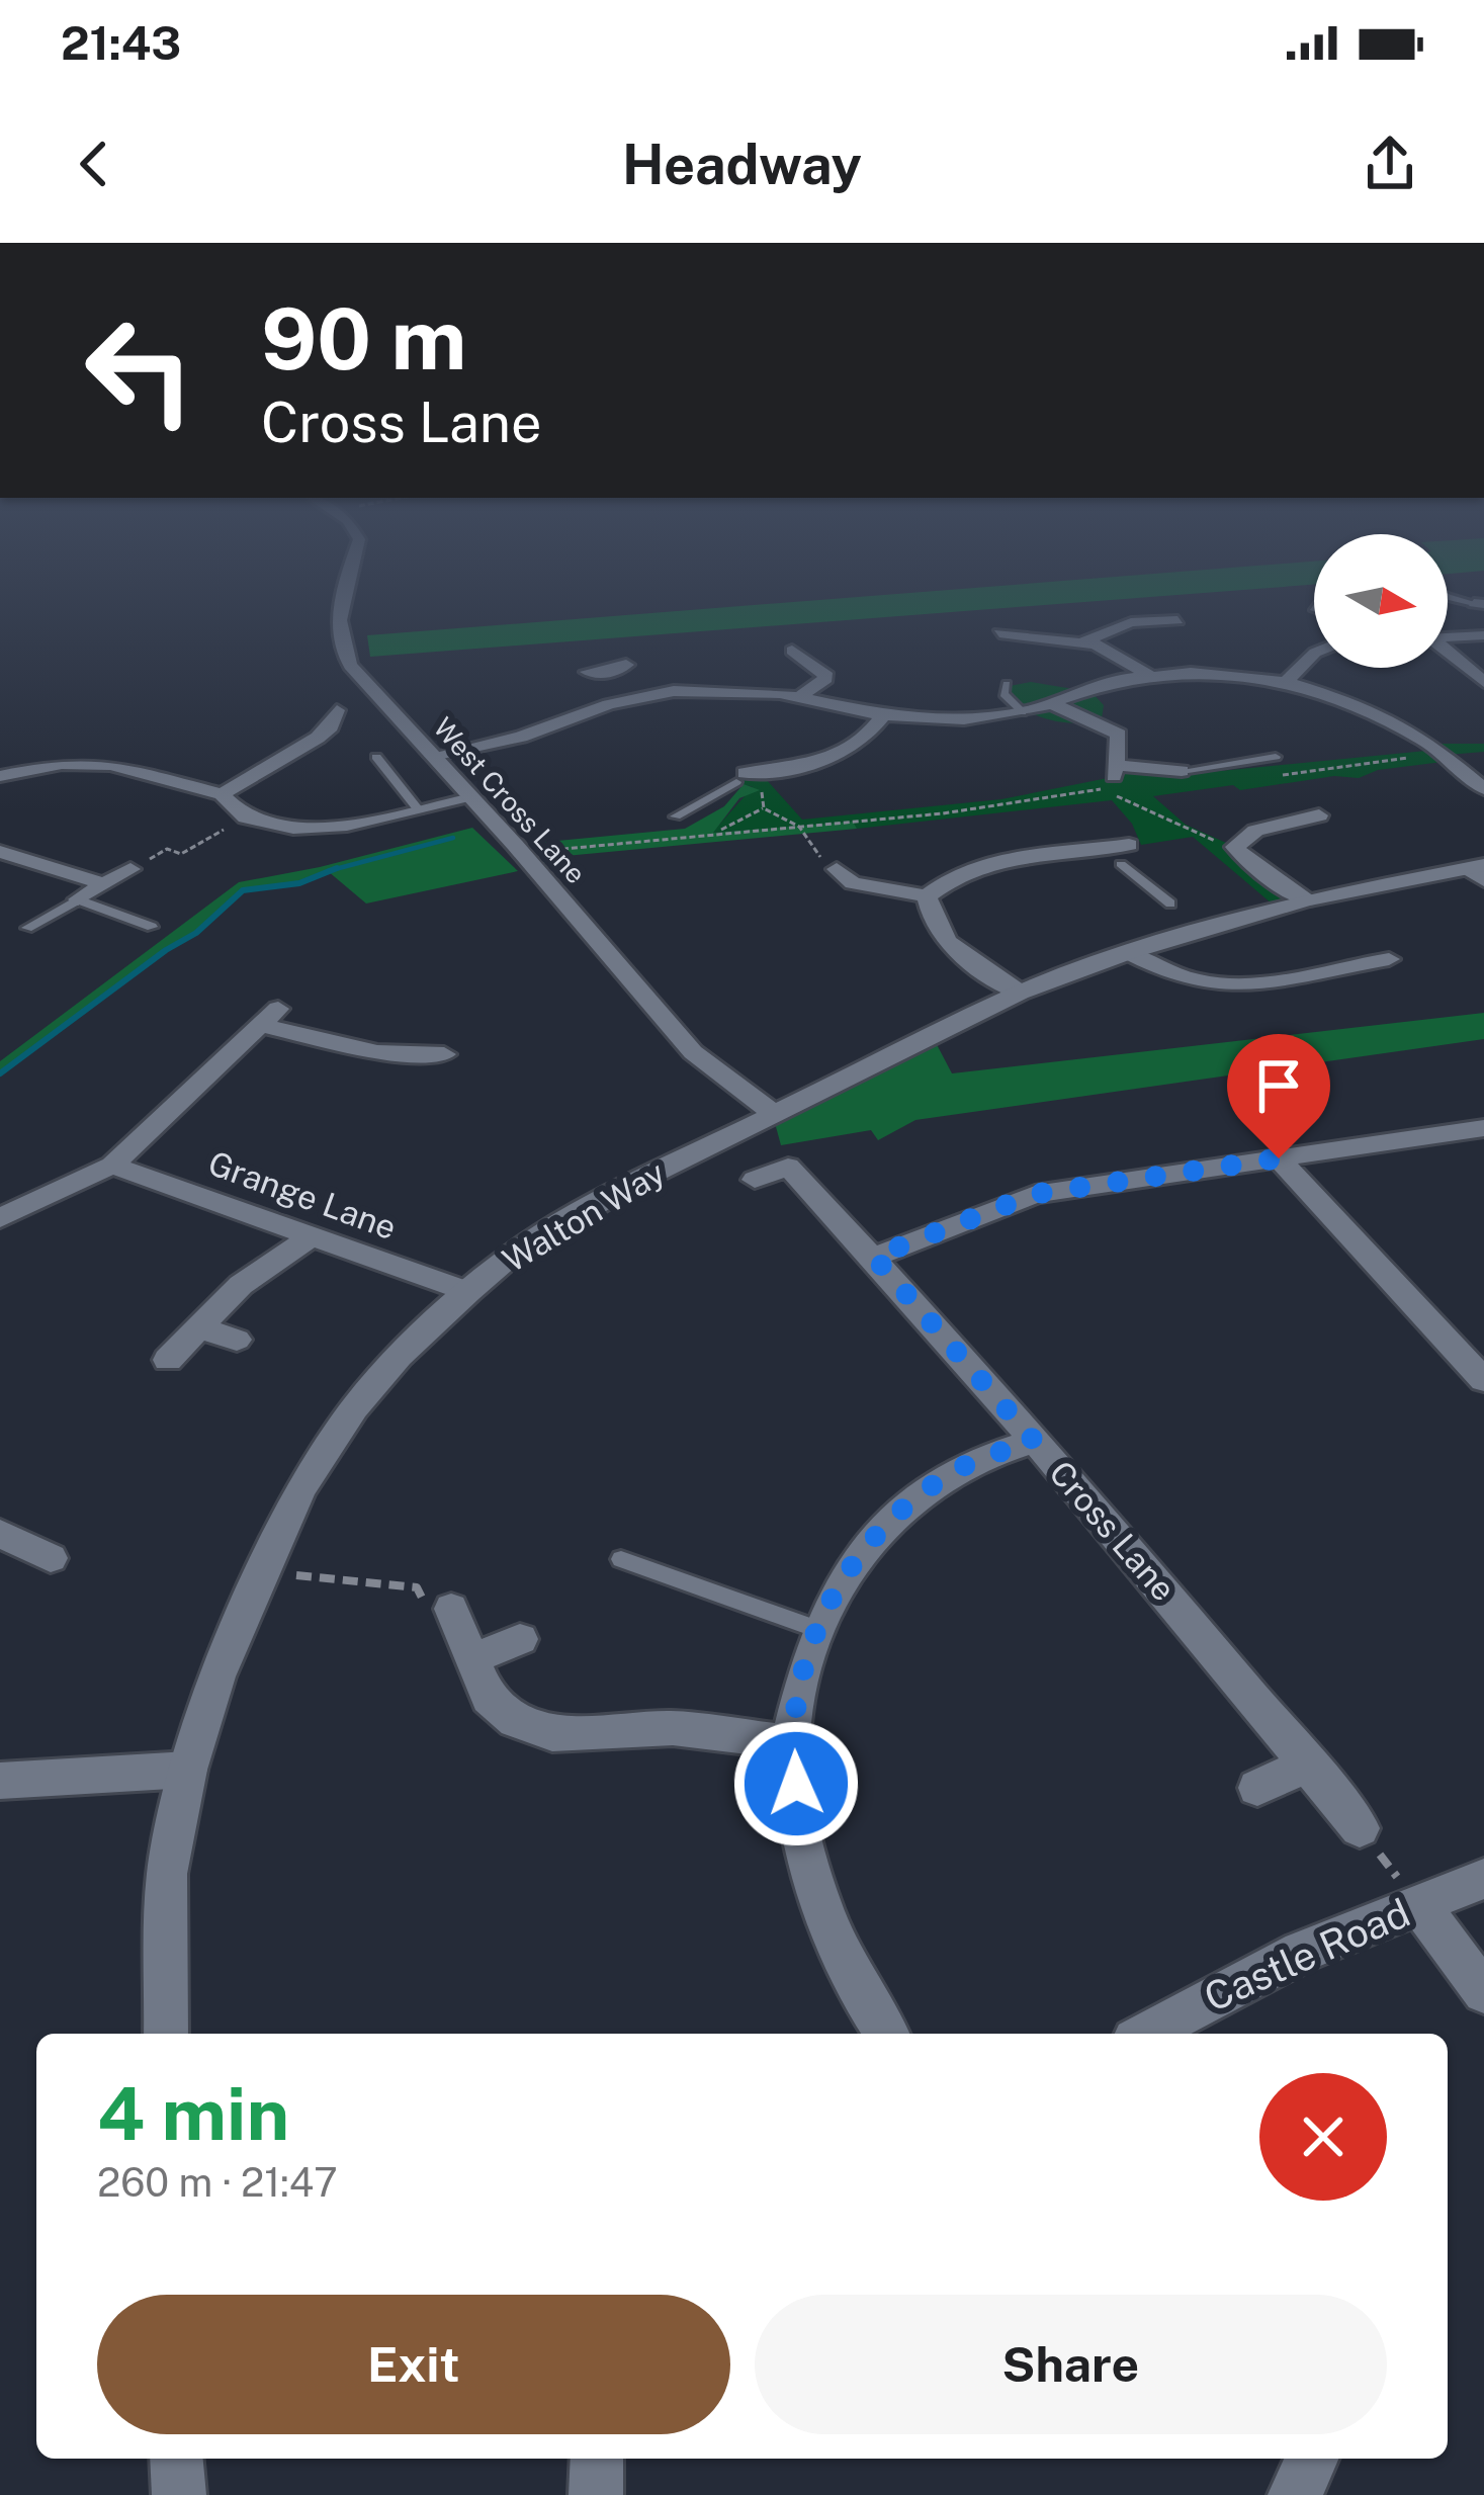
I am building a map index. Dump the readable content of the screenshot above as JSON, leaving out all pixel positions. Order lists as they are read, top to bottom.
{
  "streets": {
    "street": [
      "West Cross Lane",
      "Grange Lane",
      "Walton Way",
      "Cross Lane",
      "Castle Road"
    ]
  },
  "crossings": [
    ["West Cross Lane", "Walton Way"],
    ["Grange Lane", "Walton Way"]
  ],
  "north": "right",
  "page": {
    "status": "21:43",
    "header": "Headway",
    "turn": ["90 m", "Cross Lane"],
    "heading": ["4 min", "260 m · 21:47"],
    "buttons": ["Exit", "Share"]
  }
}
